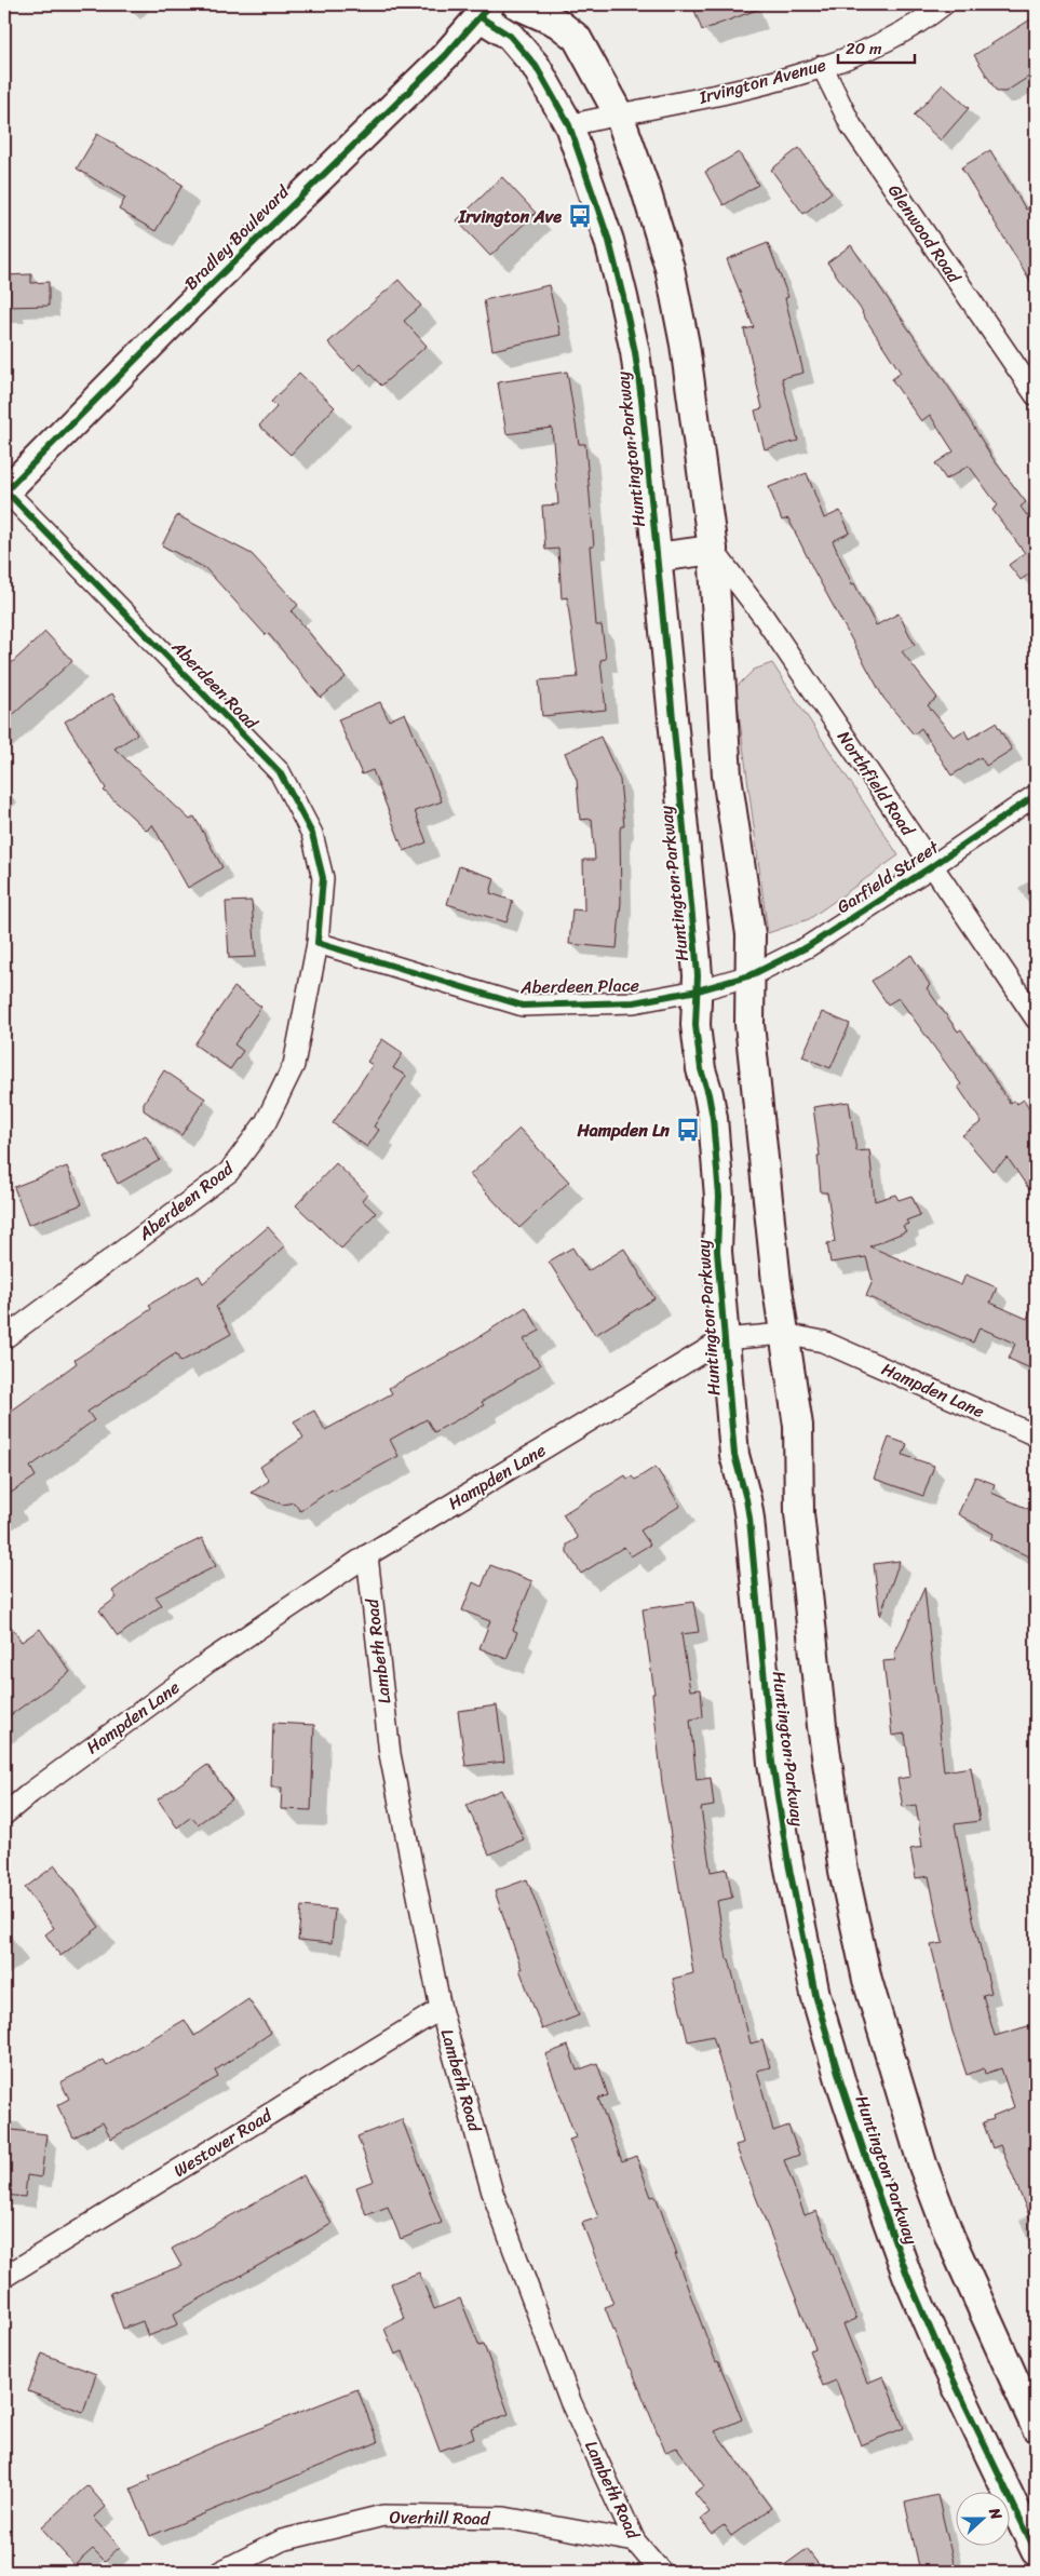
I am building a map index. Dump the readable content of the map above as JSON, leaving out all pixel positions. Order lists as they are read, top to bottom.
{
  "streets": {
    "street": [
      "Irvington Avenue",
      "Glenwood Road",
      "Bradley Boulevard",
      "Huntington Parkway",
      "Aberdeen Road",
      "Northfield Road",
      "Garfield Street",
      "Aberdeen Place",
      "Hampden Lane",
      "Lambeth Road",
      "Westover Road",
      "Overhill Road"
    ]
  },
  "crossings": [
    ["Irvington Avenue", "Glenwood Road"],
    ["Irvington Avenue", "Huntington Parkway"],
    ["Bradley Boulevard", "Huntington Parkway"],
    ["Bradley Boulevard", "Aberdeen Road"],
    ["Huntington Parkway", "Northfield Road"],
    ["Huntington Parkway", "Garfield Street"],
    ["Huntington Parkway", "Aberdeen Place"],
    ["Huntington Parkway", "Hampden Lane"],
    ["Aberdeen Road", "Aberdeen Place"],
    ["Northfield Road", "Garfield Street"],
    ["Garfield Street", "Aberdeen Place"],
    ["Hampden Lane", "Lambeth Road"],
    ["Lambeth Road", "Westover Road"],
    ["Lambeth Road", "Overhill Road"]
  ],
  "places": {
    "bus stop": ["Irvington Ave", "Hampden Ln"]
  },
  "scale_bar": "20 m",
  "north": "right"
}
